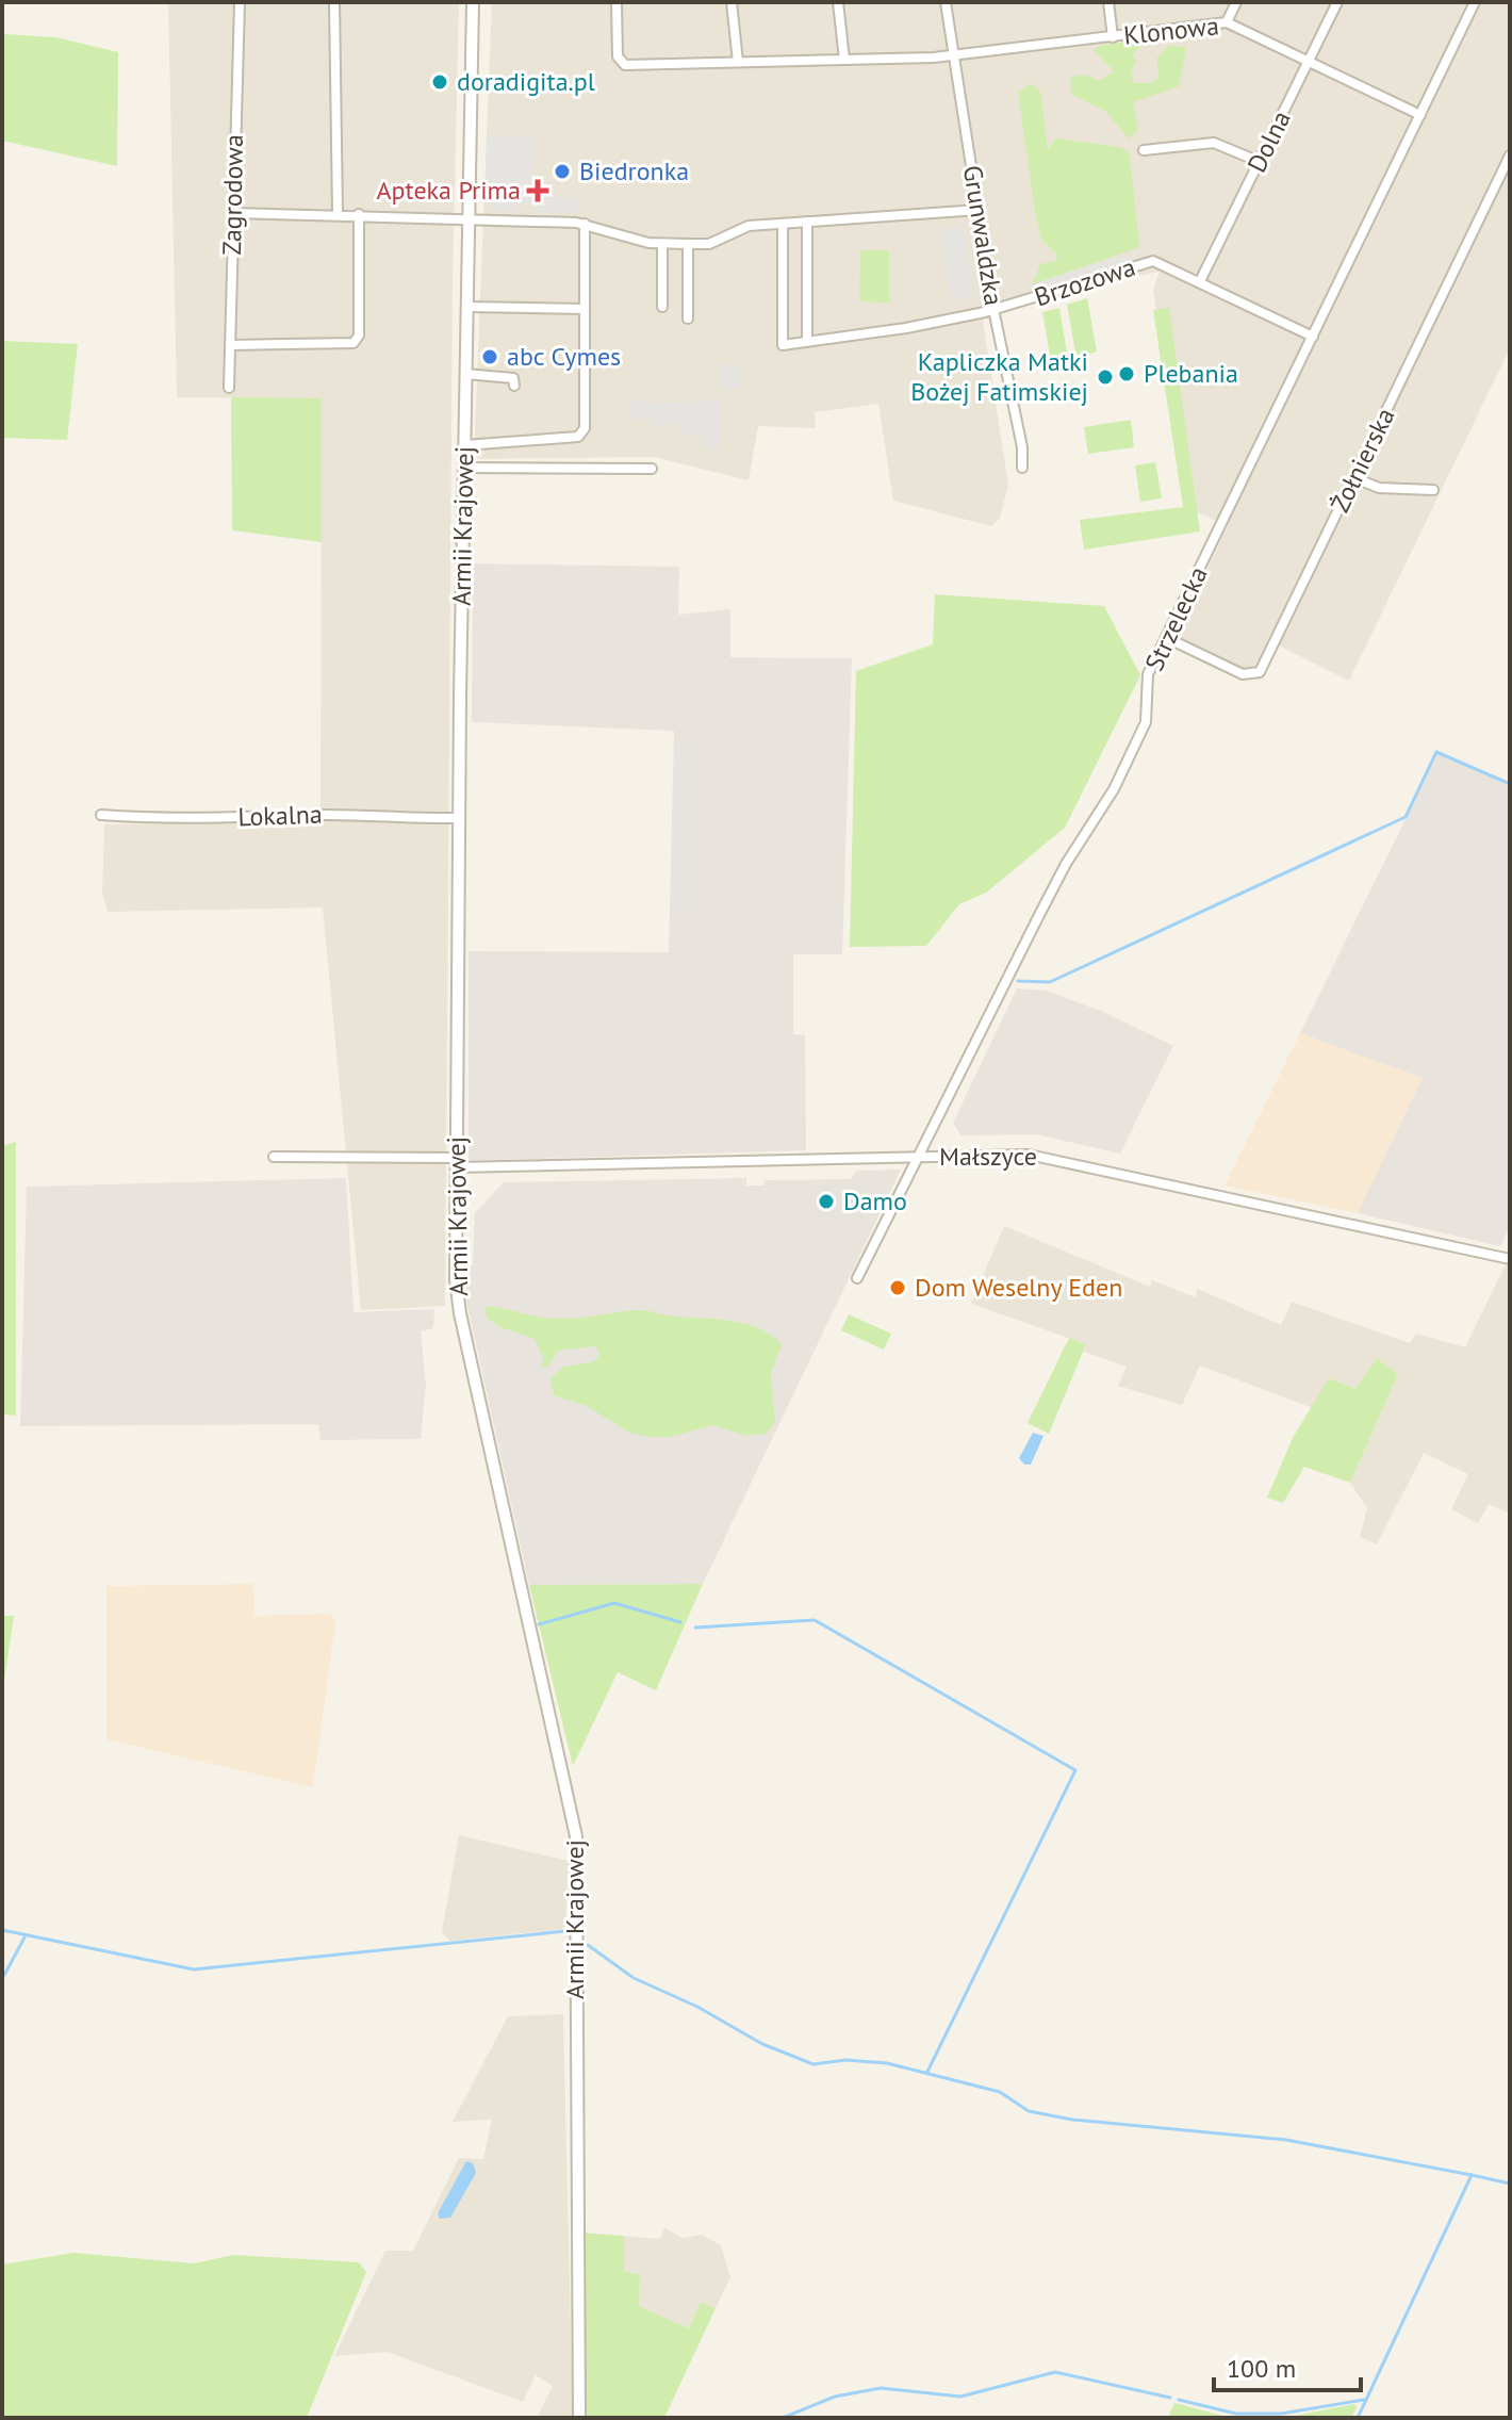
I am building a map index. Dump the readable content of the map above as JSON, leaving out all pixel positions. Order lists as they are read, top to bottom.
{
  "streets": {
    "street": [
      "Klonowa",
      "Dolna",
      "Zagrodowa",
      "Grunwaldzka",
      "Brzozowa",
      "Żołnierska",
      "Armii Krajowej",
      "Strzelecka",
      "Lokalna",
      "Małszyce"
    ]
  },
  "crossings": [
    ["Klonowa", "Dolna"],
    ["Klonowa", "Grunwaldzka"],
    ["Klonowa", "Strzelecka"],
    ["Dolna", "Brzozowa"],
    ["Grunwaldzka", "Brzozowa"],
    ["Brzozowa", "Strzelecka"],
    ["Żołnierska", "Strzelecka"],
    ["Armii Krajowej", "Lokalna"],
    ["Armii Krajowej", "Małszyce"],
    ["Strzelecka", "Małszyce"]
  ],
  "places": {
    "other": [
      "doradigita.pl",
      "Biedronka",
      "abc Cymes",
      "Plebania",
      "Kapliczka Matki Bożej Fatimskiej",
      "Damo",
      "Dom Weselny Eden"
    ],
    "health": ["Apteka Prima"]
  },
  "scale_bar": "100 m"
}
